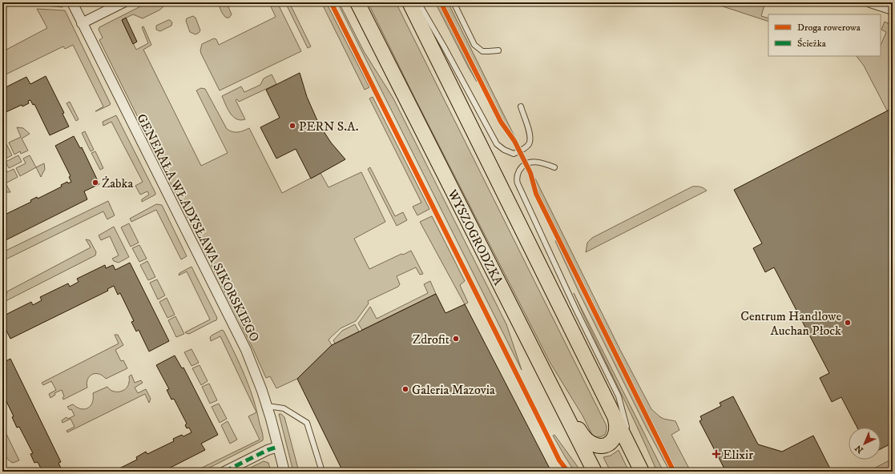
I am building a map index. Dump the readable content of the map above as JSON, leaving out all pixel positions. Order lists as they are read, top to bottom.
{
  "streets": {
    "main road": ["WYSZOGRODZKA"],
    "street": ["GENERAŁA WŁADYSŁAWA SIKORSKIEGO"]
  },
  "places": {
    "other": [
      "PERN S.A.",
      "Żabka",
      "Centrum Handlowe Auchan Płock",
      "Zdrofit",
      "Galeria Mazovia"
    ],
    "health": ["Elixir"]
  },
  "legend": ["Droga rowerowa", "Ścieżka"],
  "north": "bottom left"
}
